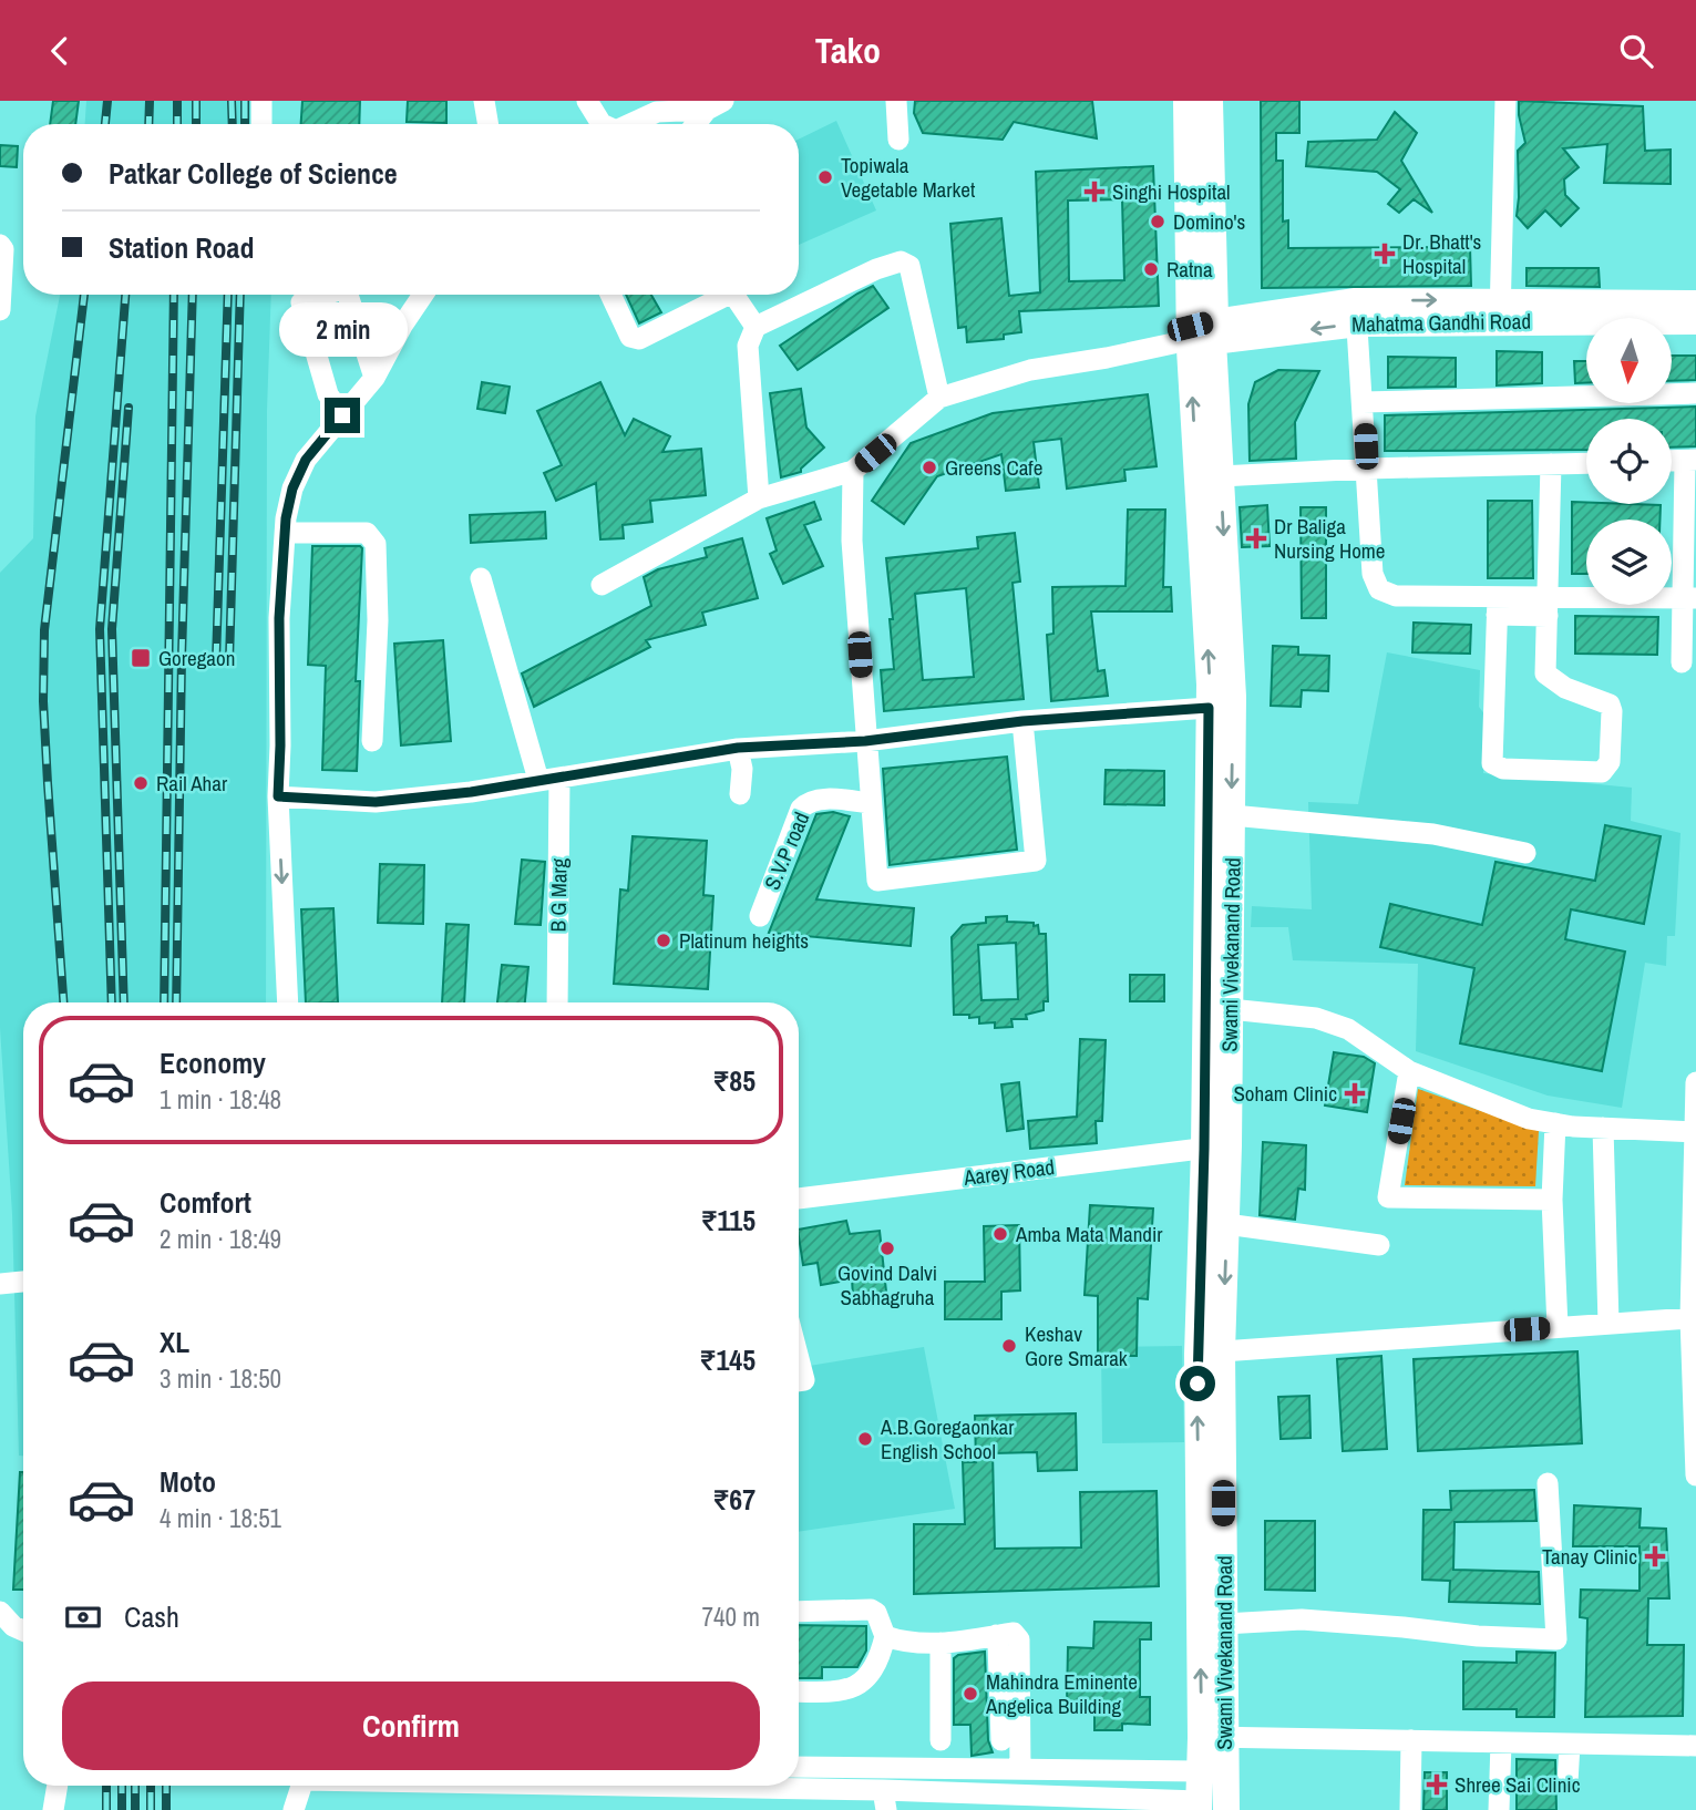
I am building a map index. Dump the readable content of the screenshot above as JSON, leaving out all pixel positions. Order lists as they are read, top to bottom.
{
  "streets": {
    "main road": ["Mahatma Gandhi Road", "Swami Vivekanand Road"],
    "street": ["S.V.P road", "B G Marg", "Aarey Road"]
  },
  "crossings": [
    ["Mahatma Gandhi Road", "Swami Vivekanand Road"],
    ["Swami Vivekanand Road", "Aarey Road"]
  ],
  "places": {
    "other": [
      "Topiwala Vegetable Market",
      "Domino's",
      "Ratna",
      "Greens Cafe",
      "Rail Ahar",
      "Platinum heights",
      "Amba Mata Mandir",
      "Govind Dalvi Sabhagruha",
      "Keshav Gore Smarak",
      "A.B.Goregaonkar English School",
      "Mahindra Eminente Angelica Building"
    ],
    "health": [
      "Singhi Hospital",
      "Dr. Bhatt's Hospital",
      "Dr Baliga Nursing Home",
      "Soham Clinic",
      "Tanay Clinic",
      "Shree Sai Clinic"
    ],
    "transit": ["Goregaon"]
  },
  "north": "bottom",
  "page": {
    "header": "Tako",
    "banner": ["Patkar College of Science", "Station Road"],
    "bubble": "2 min",
    "list": [
      {
        "name": "Economy",
        "note": "1 min · 18:48",
        "value": "₹85"
      },
      {
        "name": "Comfort",
        "note": "2 min · 18:49",
        "value": "₹115"
      },
      {
        "name": "XL",
        "note": "3 min · 18:50",
        "value": "₹145"
      },
      {
        "name": "Moto",
        "note": "4 min · 18:51",
        "value": "₹67"
      }
    ],
    "pay": ["Cash", "740 m"],
    "buttons": "Confirm"
  }
}
